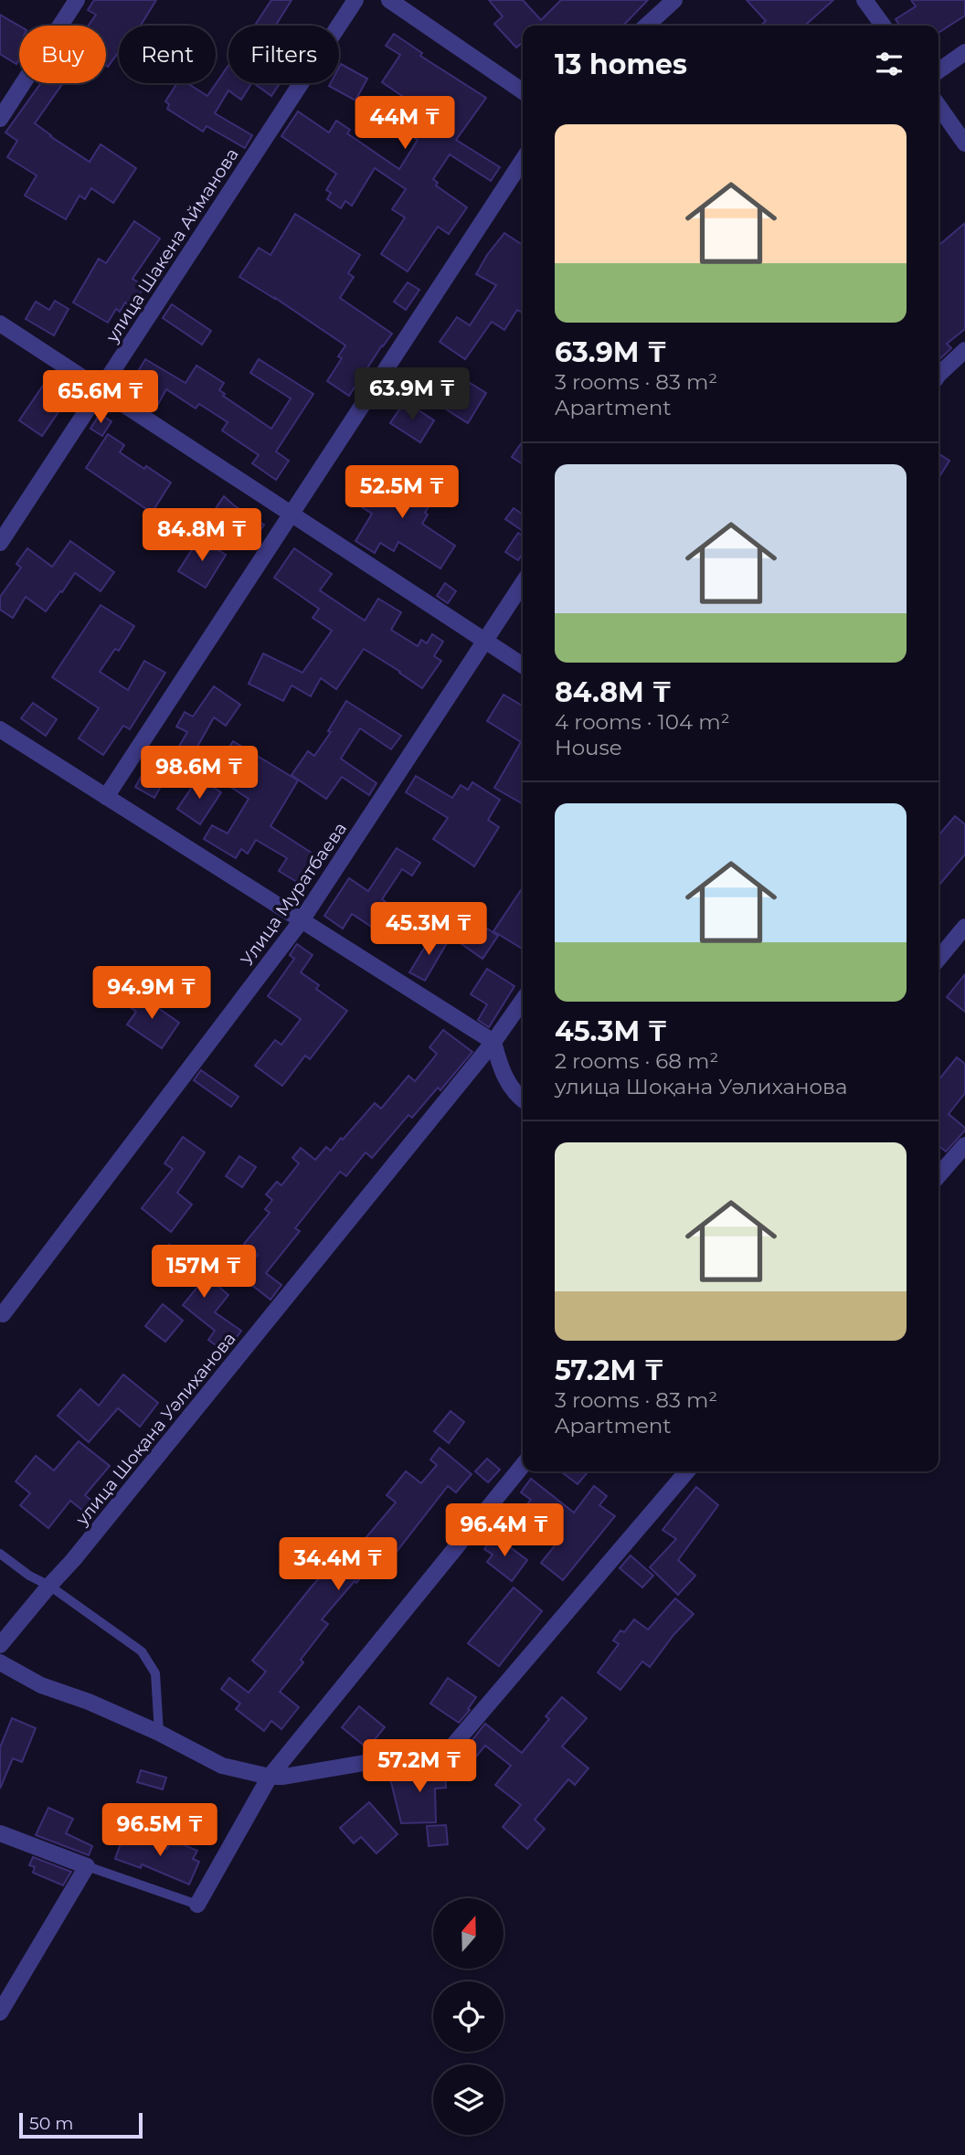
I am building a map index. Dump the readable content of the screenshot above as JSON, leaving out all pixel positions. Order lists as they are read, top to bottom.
{
  "streets": {
    "street": ["улица Шакена Айманова", "Улица Муратбаева", "улица Шоқана Уәлиханова"]
  },
  "scale_bar": "50 m",
  "north": "top",
  "page": {
    "chip": ["Buy", "Rent", "Filters"],
    "heading": "13 homes",
    "price": [
      "44M ₸",
      "63.9M ₸",
      "65.6M ₸",
      "52.5M ₸",
      "84.8M ₸",
      "98.6M ₸",
      "45.3M ₸",
      "94.9M ₸",
      "157M ₸",
      "96.4M ₸",
      "34.4M ₸",
      "57.2M ₸",
      "96.5M ₸"
    ],
    "list": [
      {
        "name": "63.9M ₸",
        "note": "3 rooms · 83 m² · Apartment"
      },
      {
        "name": "84.8M ₸",
        "note": "4 rooms · 104 m² · House"
      },
      {
        "name": "45.3M ₸",
        "note": "2 rooms · 68 m² · улица Шоқана Уәлиханова"
      },
      {
        "name": "57.2M ₸",
        "note": "3 rooms · 83 m² · Apartment"
      }
    ],
    "scale": "50 m"
  }
}
